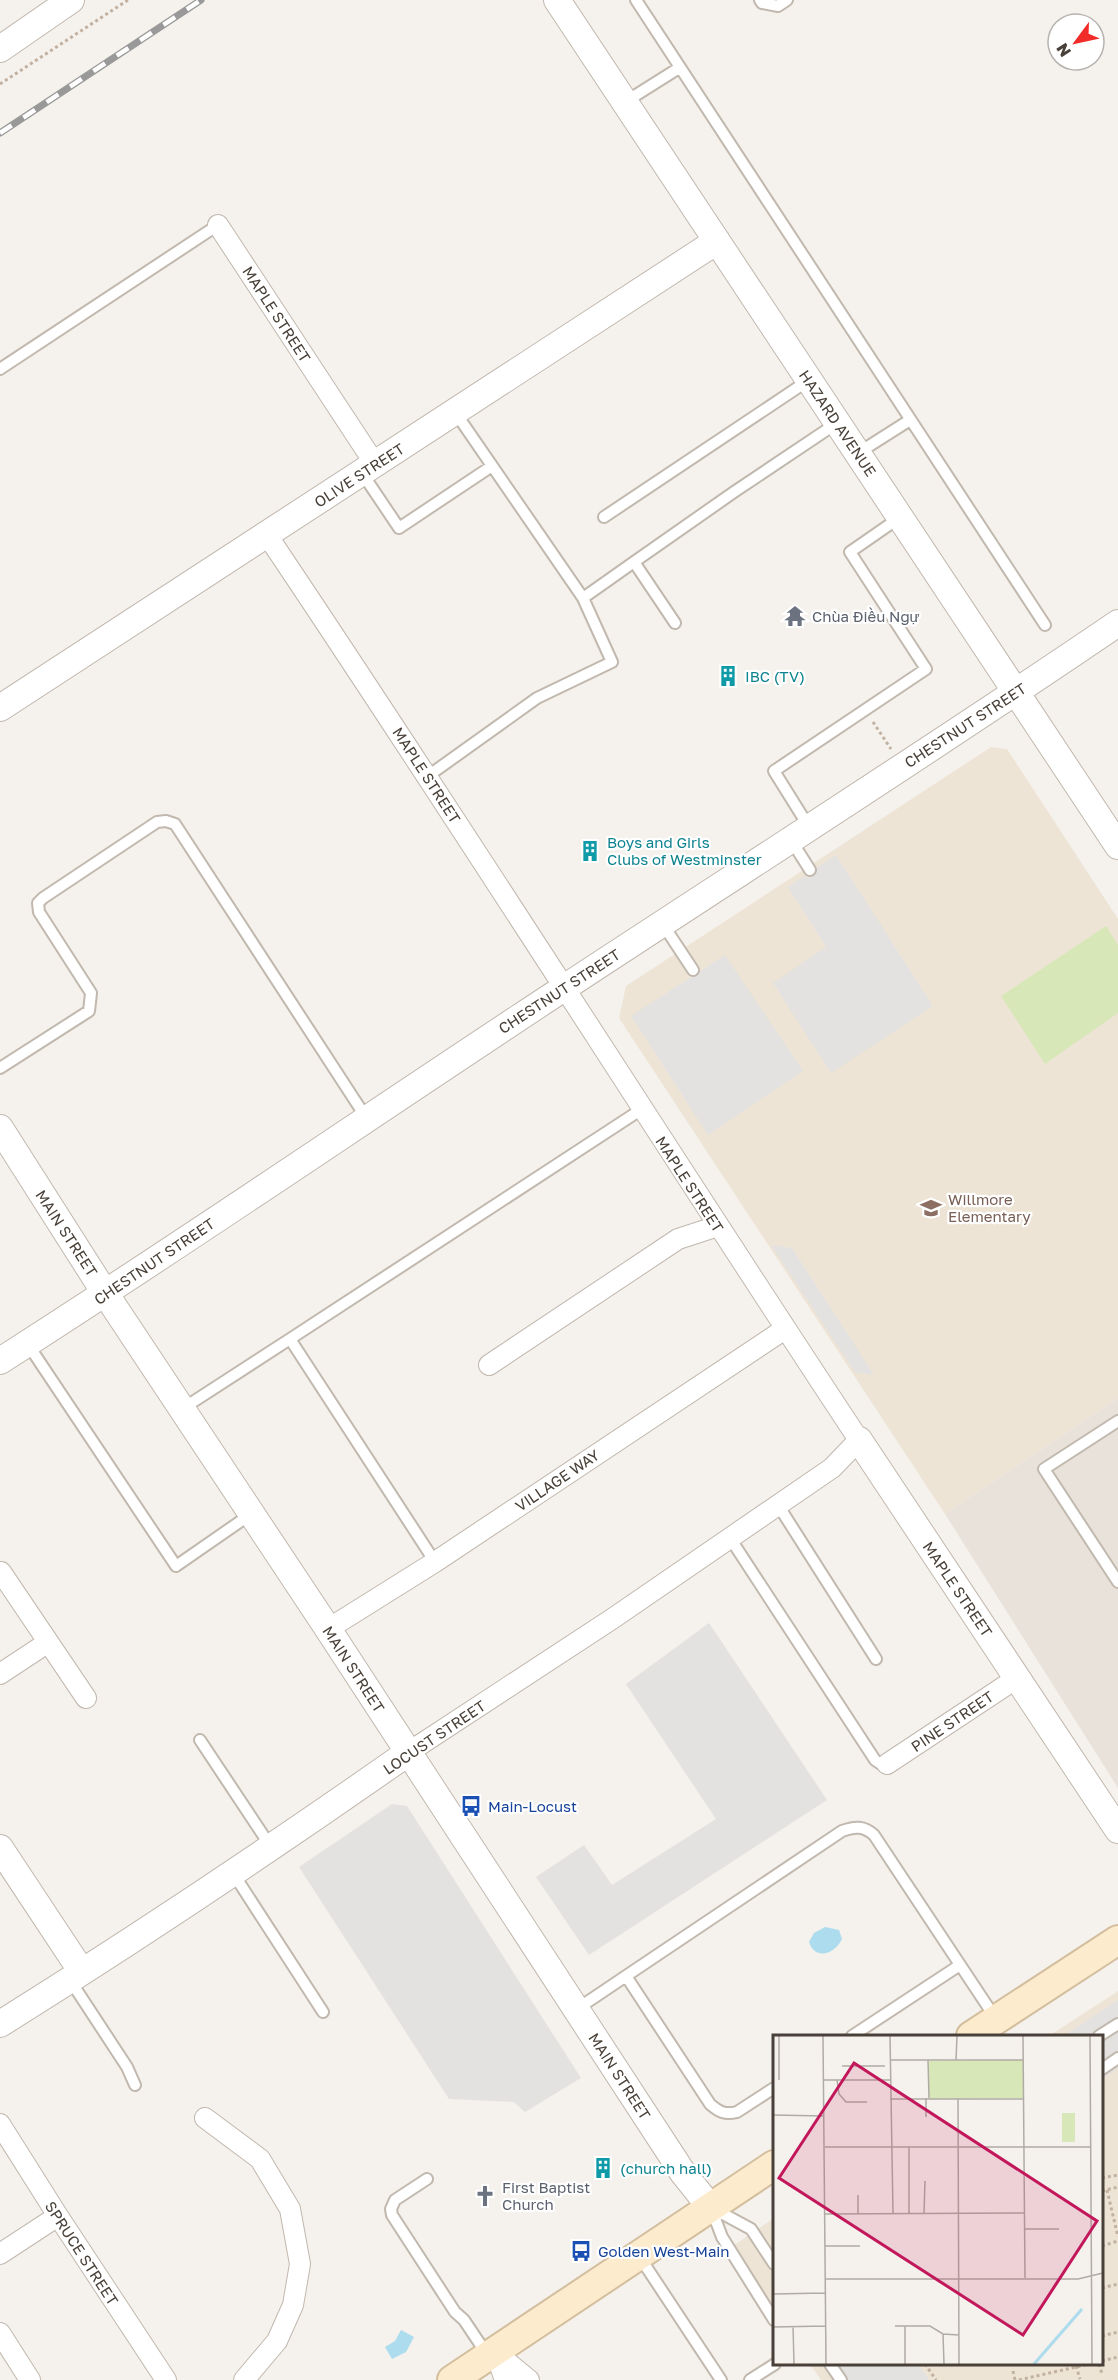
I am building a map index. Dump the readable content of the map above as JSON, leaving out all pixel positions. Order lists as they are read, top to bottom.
{
  "streets": {
    "street": [
      "MAPLE STREET",
      "HAZARD AVENUE",
      "OLIVE STREET",
      "CHESTNUT STREET",
      "MAIN STREET",
      "VILLAGE WAY",
      "PINE STREET",
      "LOCUST STREET",
      "SPRUCE STREET"
    ]
  },
  "crossings": [
    ["MAPLE STREET", "OLIVE STREET"],
    ["MAPLE STREET", "CHESTNUT STREET"],
    ["MAPLE STREET", "VILLAGE WAY"],
    ["MAPLE STREET", "PINE STREET"],
    ["MAPLE STREET", "LOCUST STREET"],
    ["HAZARD AVENUE", "OLIVE STREET"],
    ["HAZARD AVENUE", "CHESTNUT STREET"],
    ["CHESTNUT STREET", "MAIN STREET"],
    ["MAIN STREET", "VILLAGE WAY"],
    ["MAIN STREET", "LOCUST STREET"]
  ],
  "places": {
    "temple": ["Chùa Điều Ngự"],
    "building": ["IBC (TV)", "Boys and Girls Clubs of Westminster", "(church hall)"],
    "school or university": ["Willmore Elementary"],
    "bus stop": ["Main-Locust", "Golden West-Main"],
    "church": ["First Baptist Church"]
  },
  "north": "bottom left"
}
